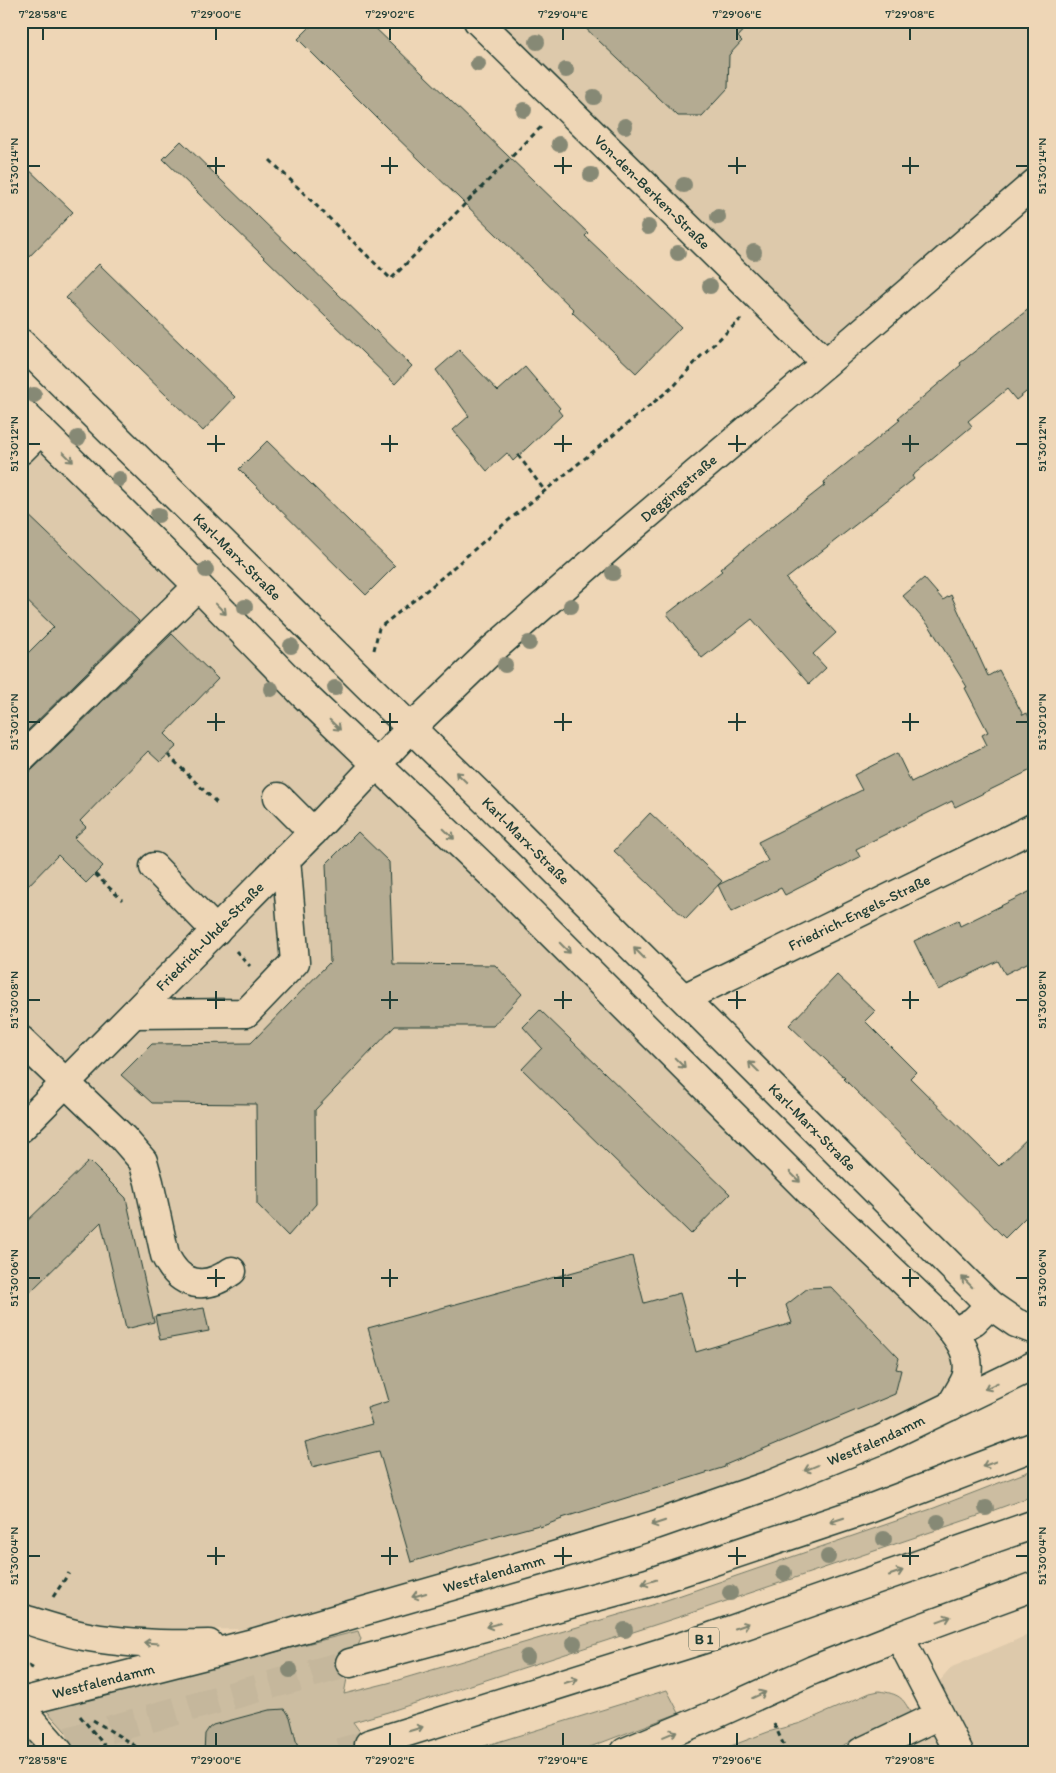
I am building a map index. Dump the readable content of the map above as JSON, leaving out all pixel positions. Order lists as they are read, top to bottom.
{
  "streets": {
    "street": [
      "Von-den-Berken-Straße",
      "Deggingstraße",
      "Karl-Marx-Straße",
      "Friedrich-Engels-Straße",
      "Friedrich-Uhde-Straße",
      "Westfalendamm",
      "B 1"
    ]
  },
  "crossings": [
    ["Von-den-Berken-Straße", "Deggingstraße"],
    ["Deggingstraße", "Karl-Marx-Straße"],
    ["Deggingstraße", "Friedrich-Uhde-Straße"],
    ["Karl-Marx-Straße", "Friedrich-Engels-Straße"],
    ["Karl-Marx-Straße", "Friedrich-Uhde-Straße"]
  ],
  "coordinates": [
    "7°28'58\"E",
    "7°29'00\"E",
    "7°29'02\"E",
    "7°29'04\"E",
    "7°29'06\"E",
    "7°29'08\"E",
    "51°30'14\"N",
    "51°30'12\"N",
    "51°30'10\"N",
    "51°30'08\"N",
    "51°30'06\"N",
    "51°30'04\"N"
  ]
}
